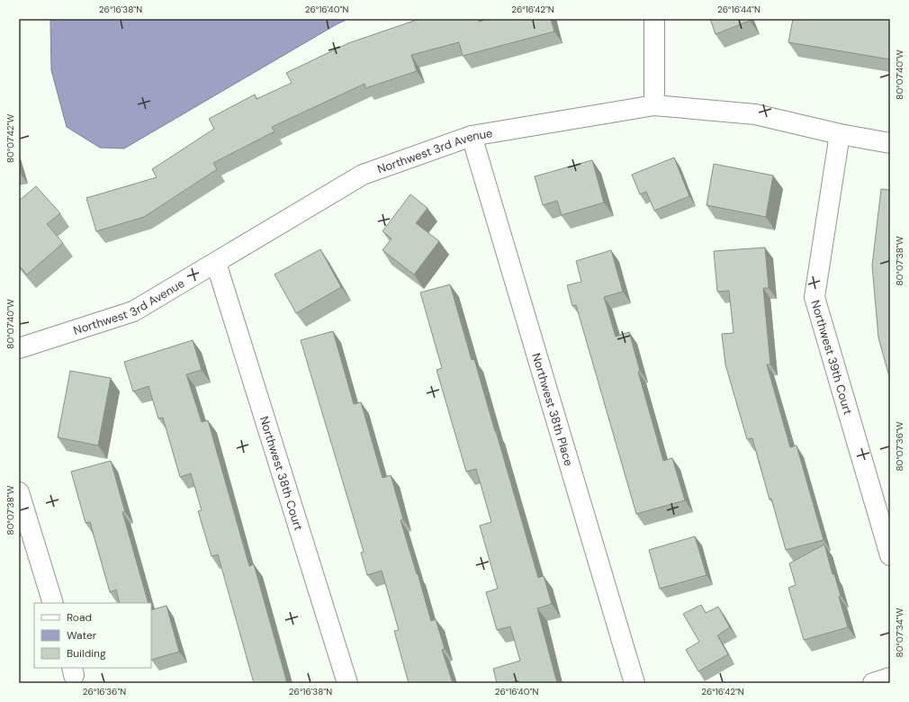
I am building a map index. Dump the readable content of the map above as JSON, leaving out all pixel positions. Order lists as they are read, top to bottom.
{
  "streets": {
    "street": [
      "Northwest 3rd Avenue",
      "Northwest 39th Court",
      "Northwest 38th Place",
      "Northwest 38th Court"
    ]
  },
  "crossings": [
    ["Northwest 3rd Avenue", "Northwest 39th Court"],
    ["Northwest 3rd Avenue", "Northwest 38th Place"],
    ["Northwest 3rd Avenue", "Northwest 38th Court"]
  ],
  "legend": ["Road", "Water", "Building"],
  "coordinates": [
    "26°16'38\"N",
    "26°16'40\"N",
    "26°16'42\"N",
    "26°16'44\"N",
    "80°07'40\"W",
    "80°07'42\"W",
    "80°07'38\"W",
    "80°07'36\"W",
    "80°07'34\"W",
    "26°16'36\"N"
  ]
}
